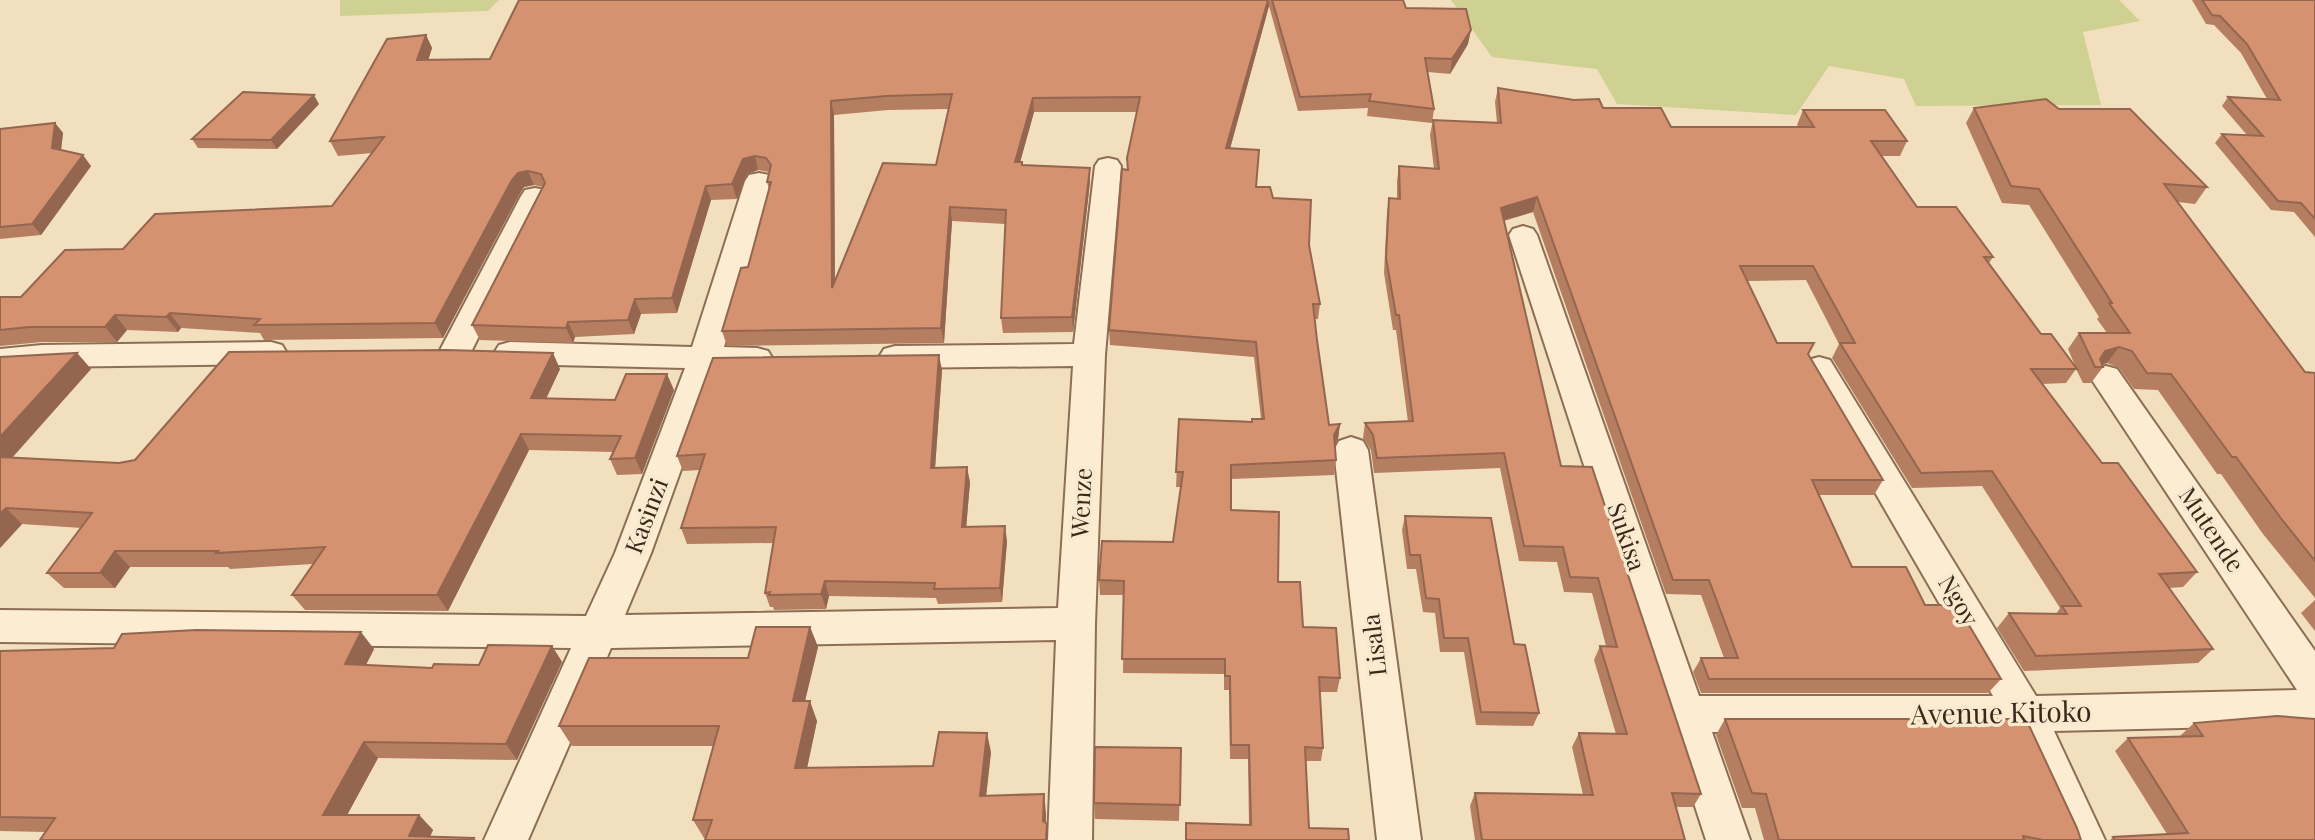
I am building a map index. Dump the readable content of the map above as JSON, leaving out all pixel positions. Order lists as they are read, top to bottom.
{
  "streets": {
    "street": [
      "Wenze",
      "Kasinzi",
      "Mutende",
      "Sukisa",
      "Ngoy",
      "Lisala",
      "Avenue Kitoko"
    ]
  },
  "crossings": [
    ["Sukisa", "Avenue Kitoko"],
    ["Ngoy", "Avenue Kitoko"]
  ]
}
